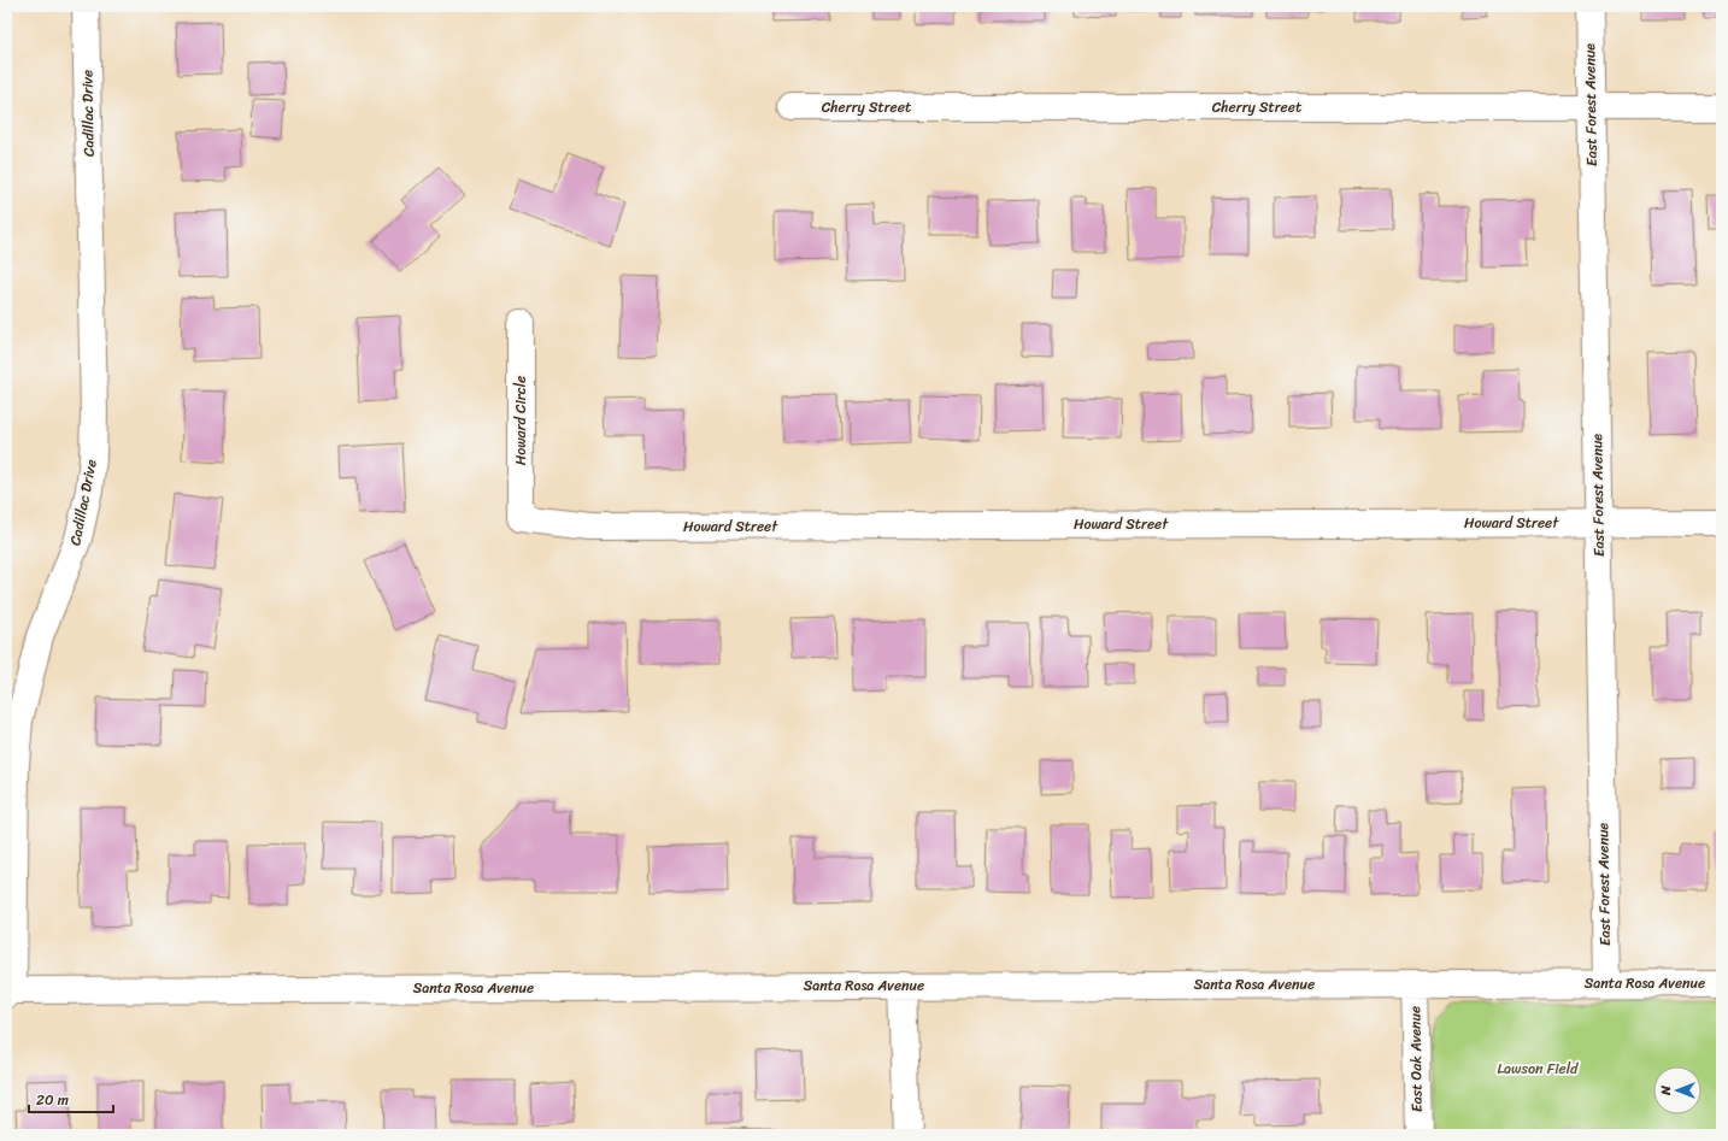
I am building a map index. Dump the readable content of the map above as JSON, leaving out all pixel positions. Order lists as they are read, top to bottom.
{
  "streets": {
    "street": [
      "East Forest Avenue",
      "Cherry Street",
      "Cadillac Drive",
      "Howard Circle",
      "Howard Street",
      "Santa Rosa Avenue",
      "East Oak Avenue"
    ]
  },
  "crossings": [
    ["East Forest Avenue", "Cherry Street"],
    ["East Forest Avenue", "Howard Street"],
    ["East Forest Avenue", "Santa Rosa Avenue"],
    ["Cadillac Drive", "Santa Rosa Avenue"],
    ["Howard Circle", "Howard Street"],
    ["Santa Rosa Avenue", "East Oak Avenue"]
  ],
  "parks": ["Lawson Field"],
  "scale_bar": "20 m",
  "north": "left"
}
